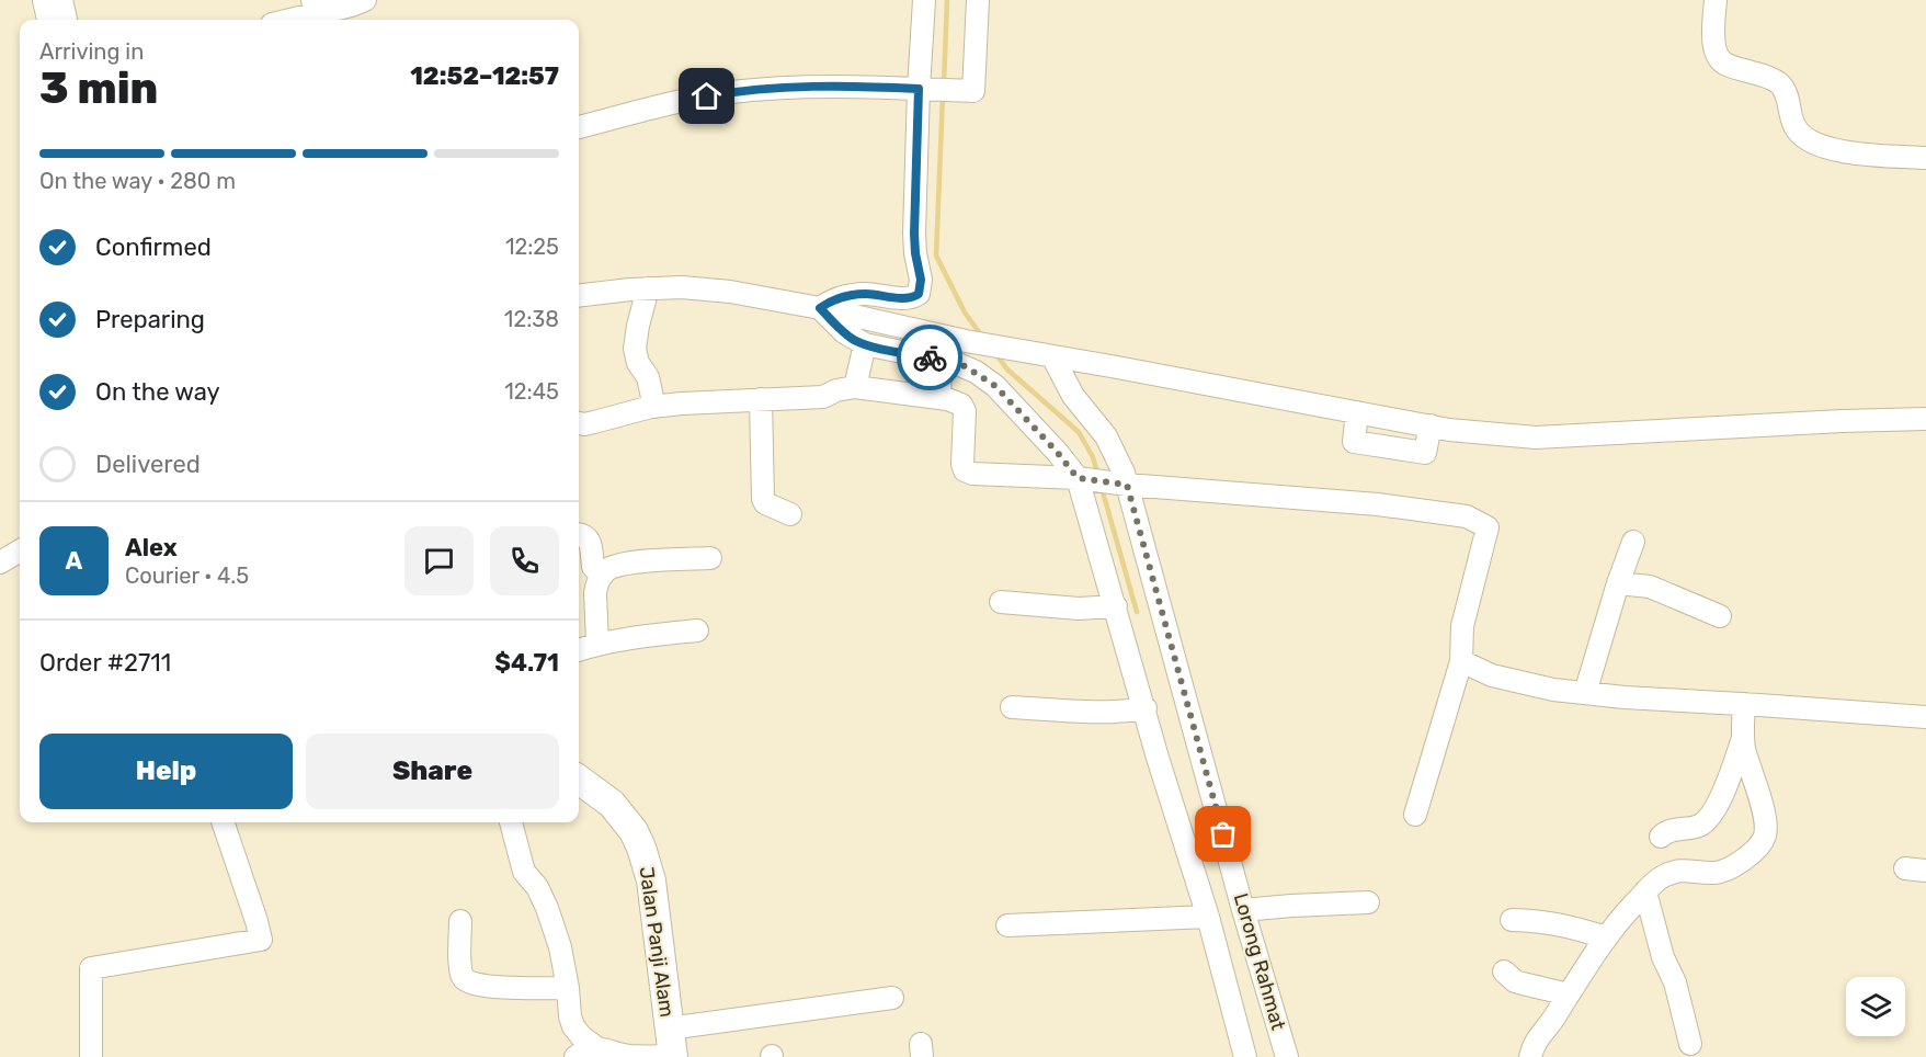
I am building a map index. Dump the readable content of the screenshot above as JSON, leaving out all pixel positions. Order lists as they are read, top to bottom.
{
  "streets": {
    "main road": ["Jalan Panji Alam"],
    "street": ["Lorong Rahmat"]
  },
  "page": {
    "heading": ["3 min", "Arriving in", "12:52–12:57"],
    "panel": [
      "Alex",
      "Courier · 4.5",
      "Order #2711",
      "$4.71"
    ],
    "bar": "On the way · 280 m",
    "list": [
      ["Confirmed", "12:25"],
      ["Preparing", "12:38"],
      ["On the way", "12:45"],
      "Delivered"
    ],
    "round": "A",
    "buttons": ["Help", "Share"]
  }
}
